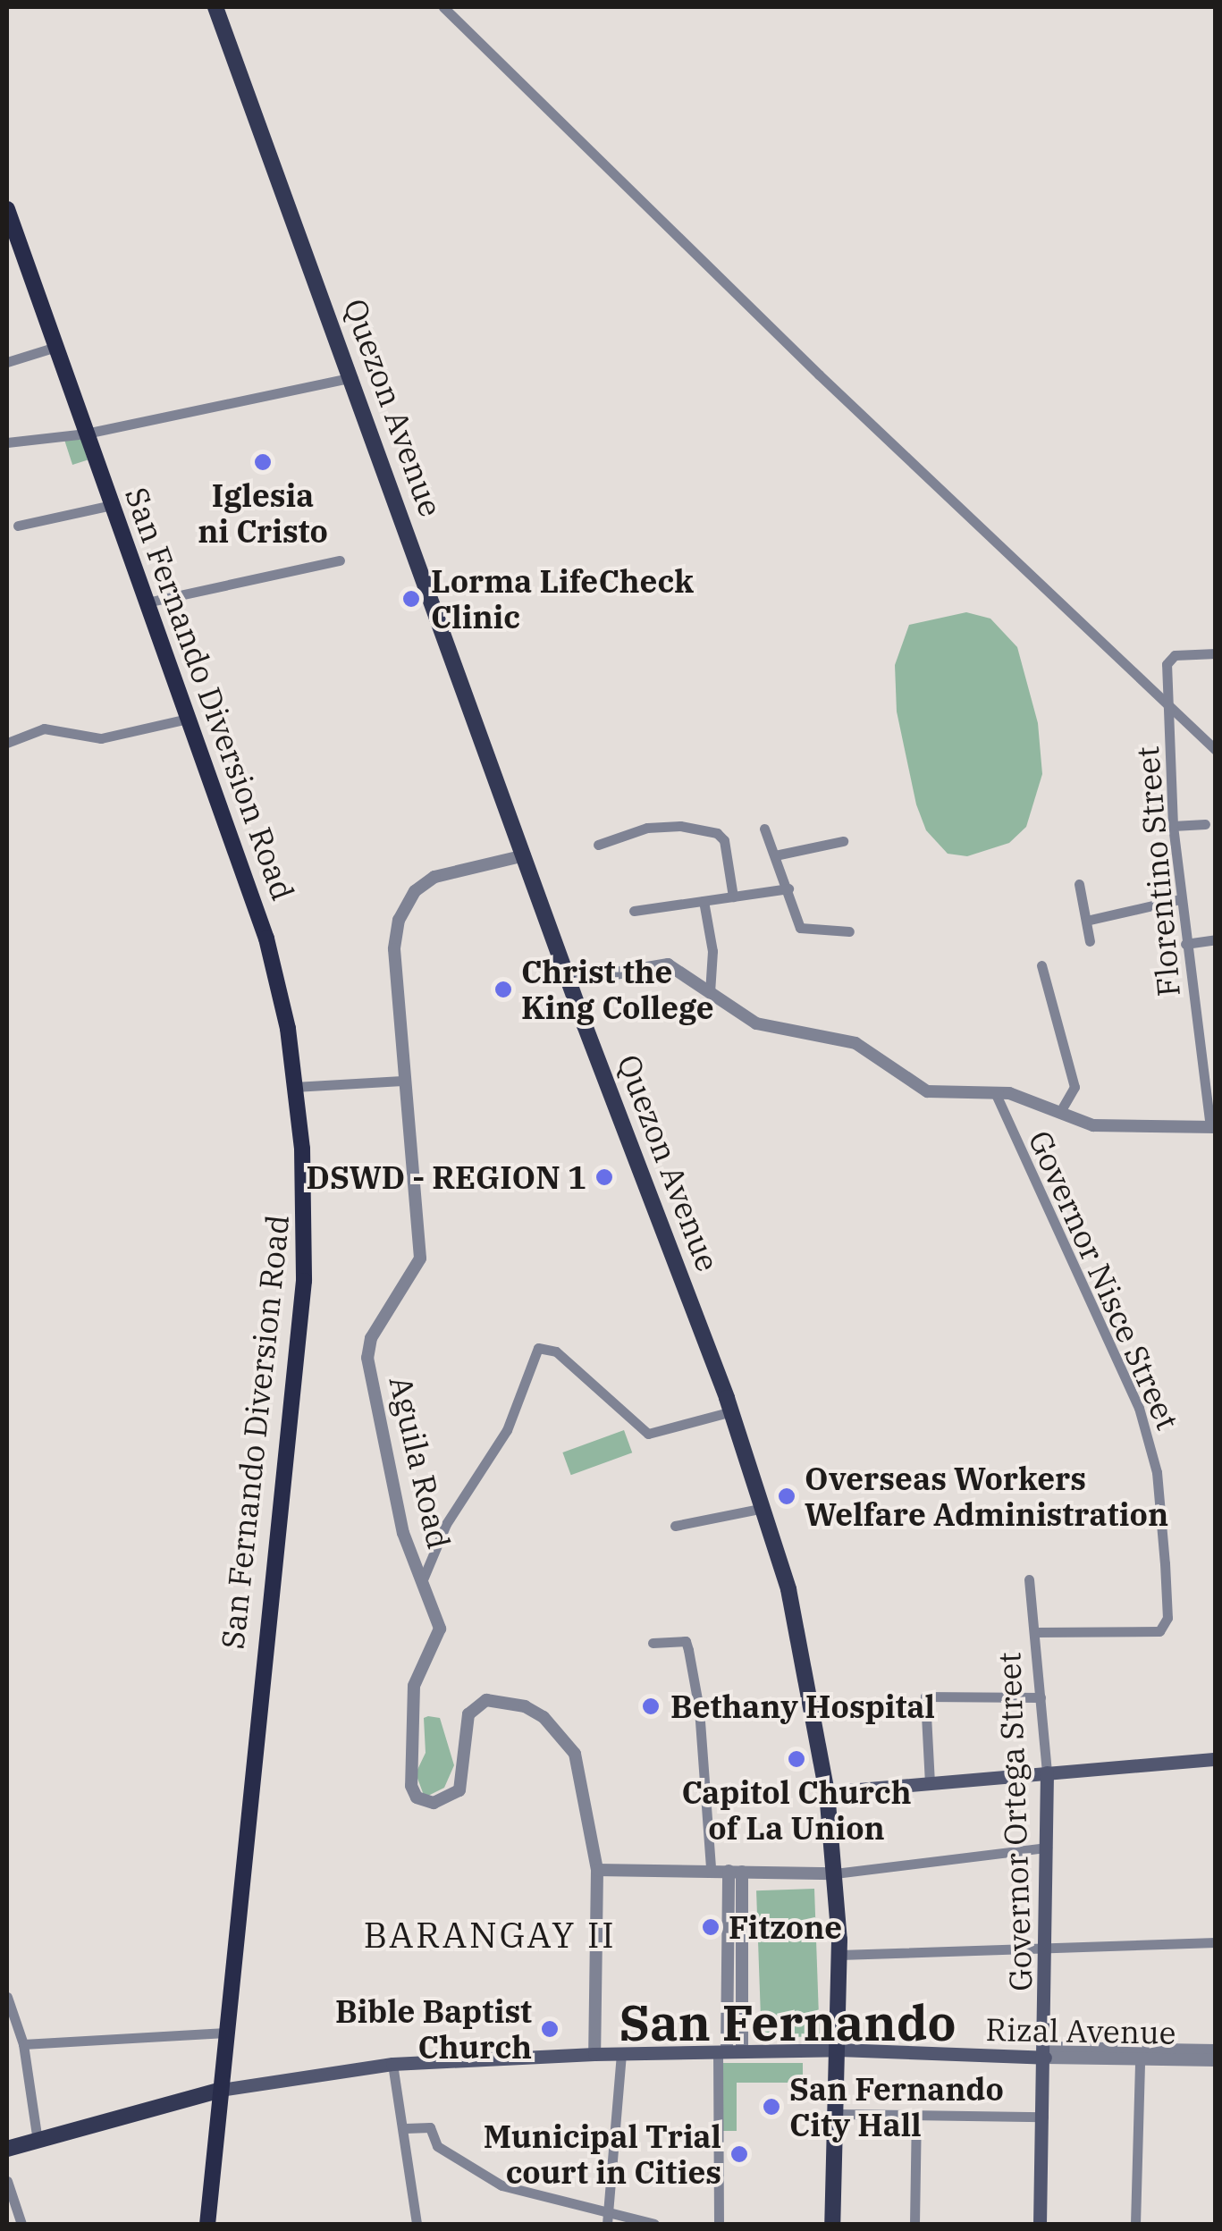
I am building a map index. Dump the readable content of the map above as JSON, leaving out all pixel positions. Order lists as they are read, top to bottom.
{
  "streets": {
    "highway": ["San Fernando Diversion Road"],
    "main road": ["Quezon Avenue", "Governor Ortega Street", "Rizal Avenue"],
    "street": ["Florentino Street", "Governor Nisce Street", "Aguila Road"]
  },
  "crossings": [
    ["Quezon Avenue", "Aguila Road"],
    ["Quezon Avenue", "Rizal Avenue"],
    ["San Fernando Diversion Road", "Rizal Avenue"],
    ["Governor Nisce Street", "Governor Ortega Street"],
    ["Governor Ortega Street", "Rizal Avenue"]
  ],
  "districts": ["BARANGAY II", "San Fernando"],
  "places": [
    "Iglesia ni Cristo",
    "Lorma LifeCheck Clinic",
    "Christ the King College",
    "DSWD - REGION 1",
    "Overseas Workers Welfare Administration",
    "Bethany Hospital",
    "Capitol Church of La Union",
    "Fitzone",
    "Bible Baptist Church",
    "San Fernando City Hall",
    "Municipal Trial court in Cities"
  ]
}
